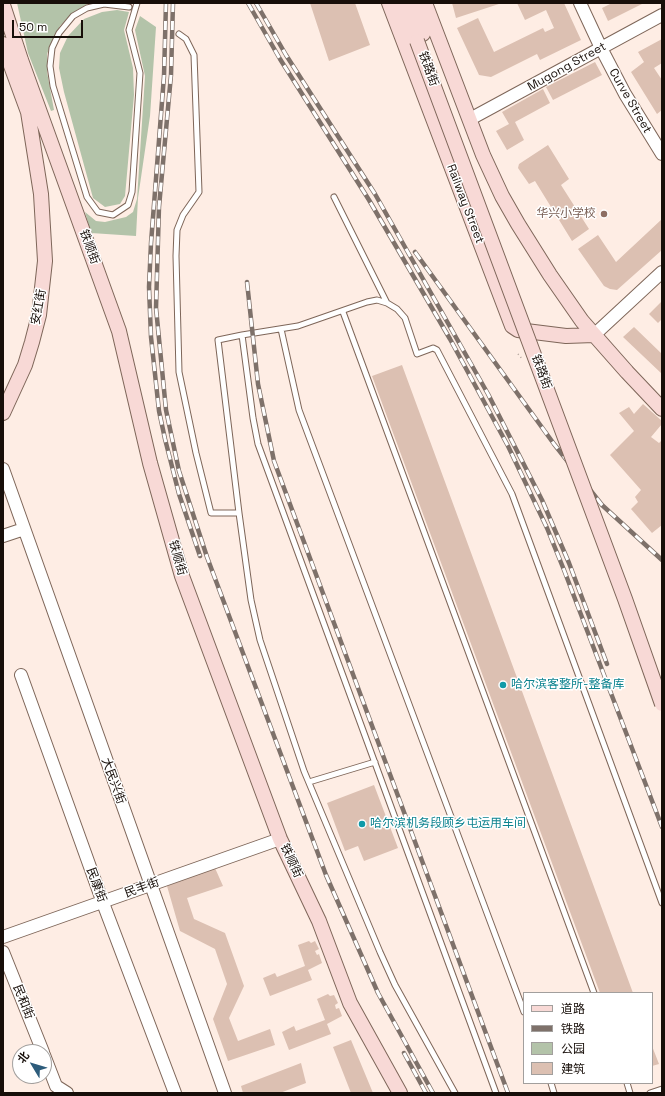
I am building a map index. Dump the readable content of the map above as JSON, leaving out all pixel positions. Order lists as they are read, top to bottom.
{
  "streets": {
    "main road": [
      "铁路街",
      "Railway Street",
      "铁顺街",
      "安红街"
    ],
    "street": [
      "Mugong Street",
      "Curve Street",
      "大民兴街",
      "民康街",
      "民丰街",
      "民和街"
    ]
  },
  "crossings": [
    ["Mugong Street", "Curve Street"],
    ["铁路街", "Railway Street"],
    ["铁顺街", "民丰街"],
    ["大民兴街", "民丰街"],
    ["民康街", "民丰街"]
  ],
  "places": ["华兴小学校", "哈尔滨客整所-整备库", "哈尔滨机务段顾乡屯运用车间"],
  "legend": [
    "道路",
    "铁路",
    "公园",
    "建筑"
  ],
  "scale_bar": "50 m",
  "north": "top left"
}
